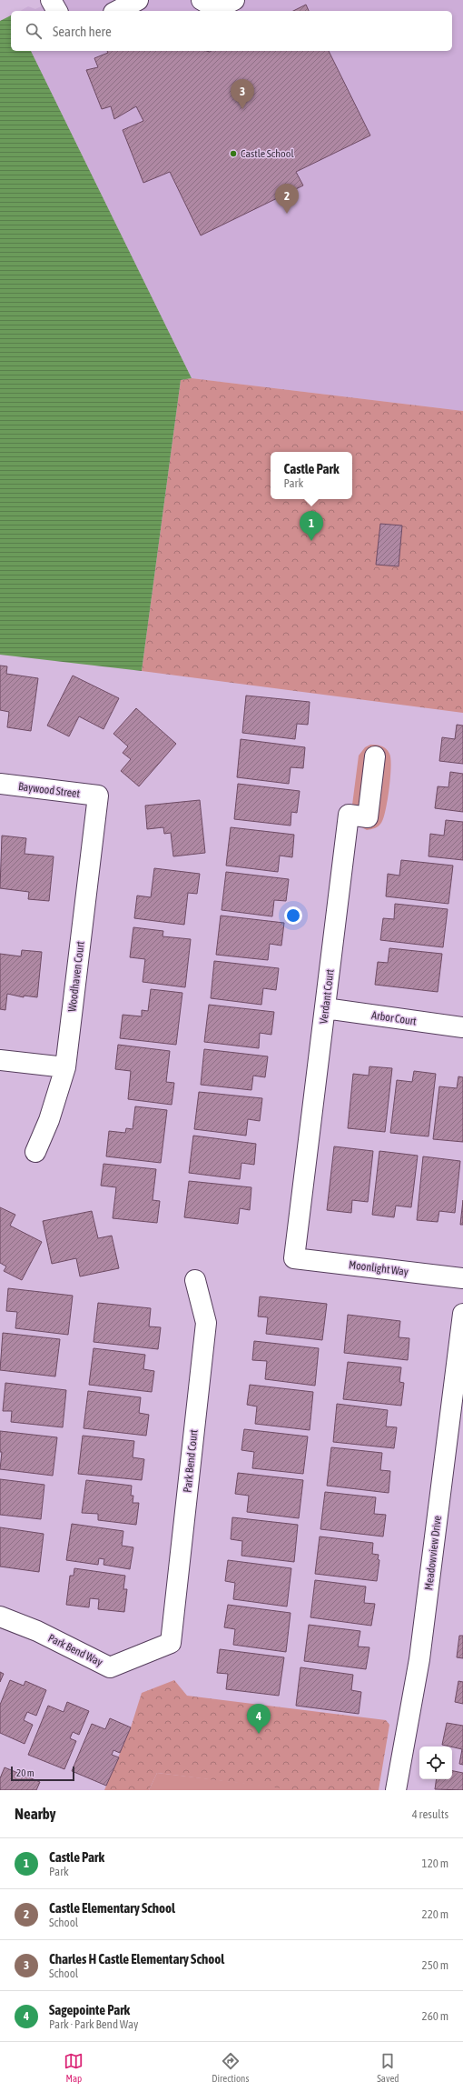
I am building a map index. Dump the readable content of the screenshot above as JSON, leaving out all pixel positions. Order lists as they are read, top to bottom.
{
  "streets": {
    "street": [
      "Baywood Street",
      "Woodhaven Court",
      "Verdant Court",
      "Arbor Court",
      "Moonlight Way",
      "Park Bend Court",
      "Meadowview Drive",
      "Park Bend Way"
    ]
  },
  "crossings": [
    ["Baywood Street", "Woodhaven Court"],
    ["Verdant Court", "Arbor Court"],
    ["Verdant Court", "Moonlight Way"],
    ["Park Bend Court", "Park Bend Way"]
  ],
  "places": ["Castle School"],
  "scale_bar": "20 m",
  "page": {
    "search": "Search here",
    "pins": [
      "3",
      "2",
      "1",
      "4"
    ],
    "popup": ["Castle Park", "Park"],
    "scale": "20 m",
    "heading": ["Nearby", "4 results"],
    "list": [
      {
        "mark": "1",
        "name": "Castle Park",
        "note": "Park",
        "value": "120 m"
      },
      {
        "mark": "2",
        "name": "Castle Elementary School",
        "note": "School",
        "value": "220 m"
      },
      {
        "mark": "3",
        "name": "Charles H Castle Elementary School",
        "note": "School",
        "value": "250 m"
      },
      {
        "mark": "4",
        "name": "Sagepointe Park",
        "note": "Park · Park Bend Way",
        "value": "260 m"
      }
    ],
    "nav": ["Map", "Directions", "Saved"]
  }
}
